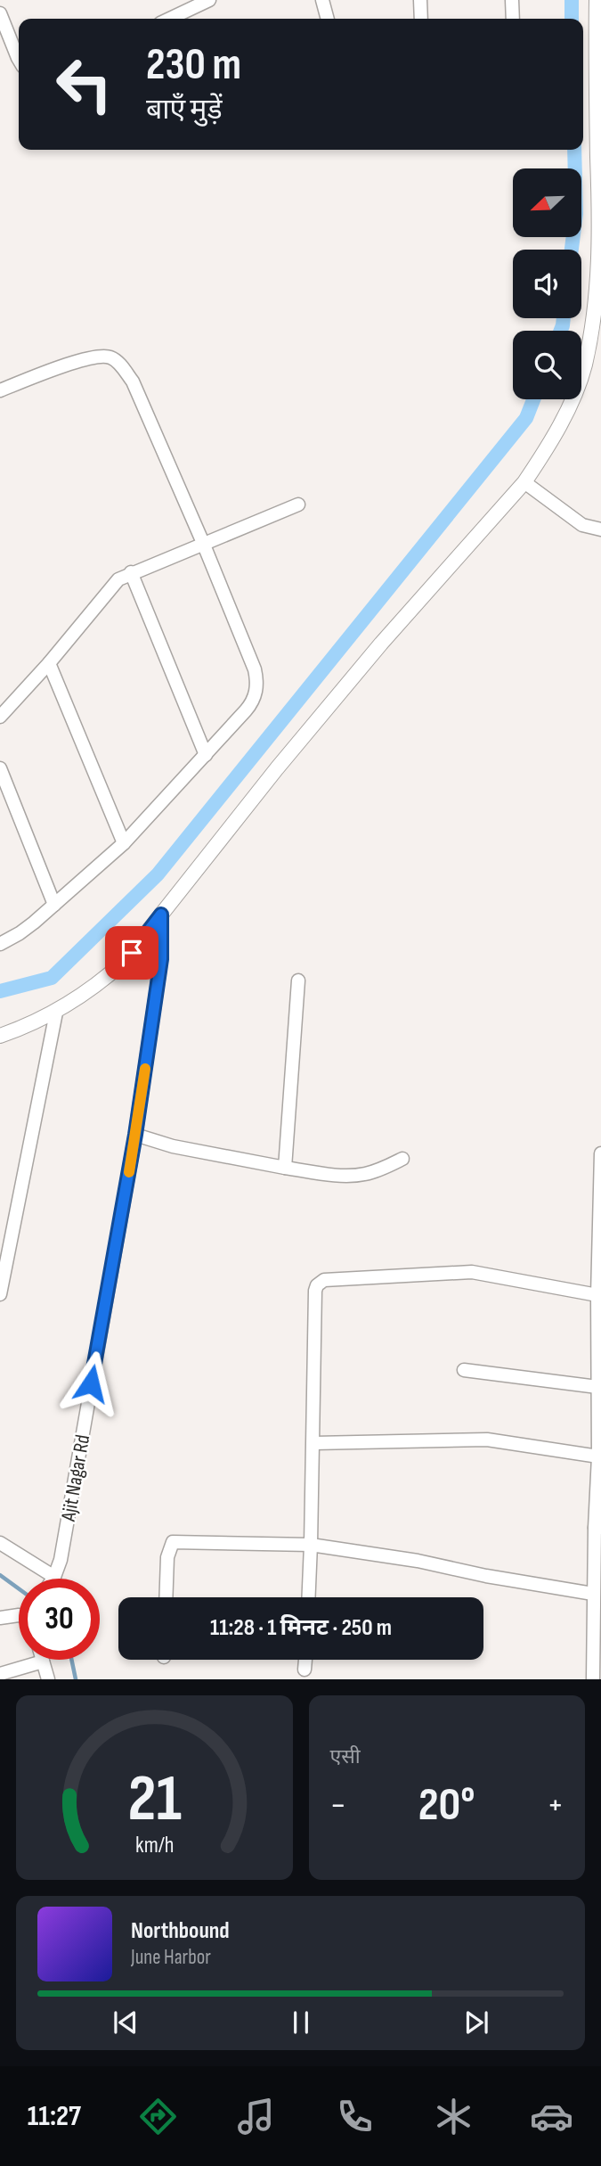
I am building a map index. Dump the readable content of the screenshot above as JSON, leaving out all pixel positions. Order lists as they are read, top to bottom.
{
  "streets": {
    "street": ["Ajit Nagar Rd"]
  },
  "north": "bottom left",
  "page": {
    "turn": ["230 m", "बाएँ मुड़ें"],
    "limit": "30",
    "trip": "11:28 · 1 मिनट · 250 m",
    "tile": "एसी",
    "heat": ["−", "20°", "+"],
    "song": ["Northbound", "June Harbor"],
    "tabs": "11:27",
    "gauge": ["21", "km/h"]
  }
}
